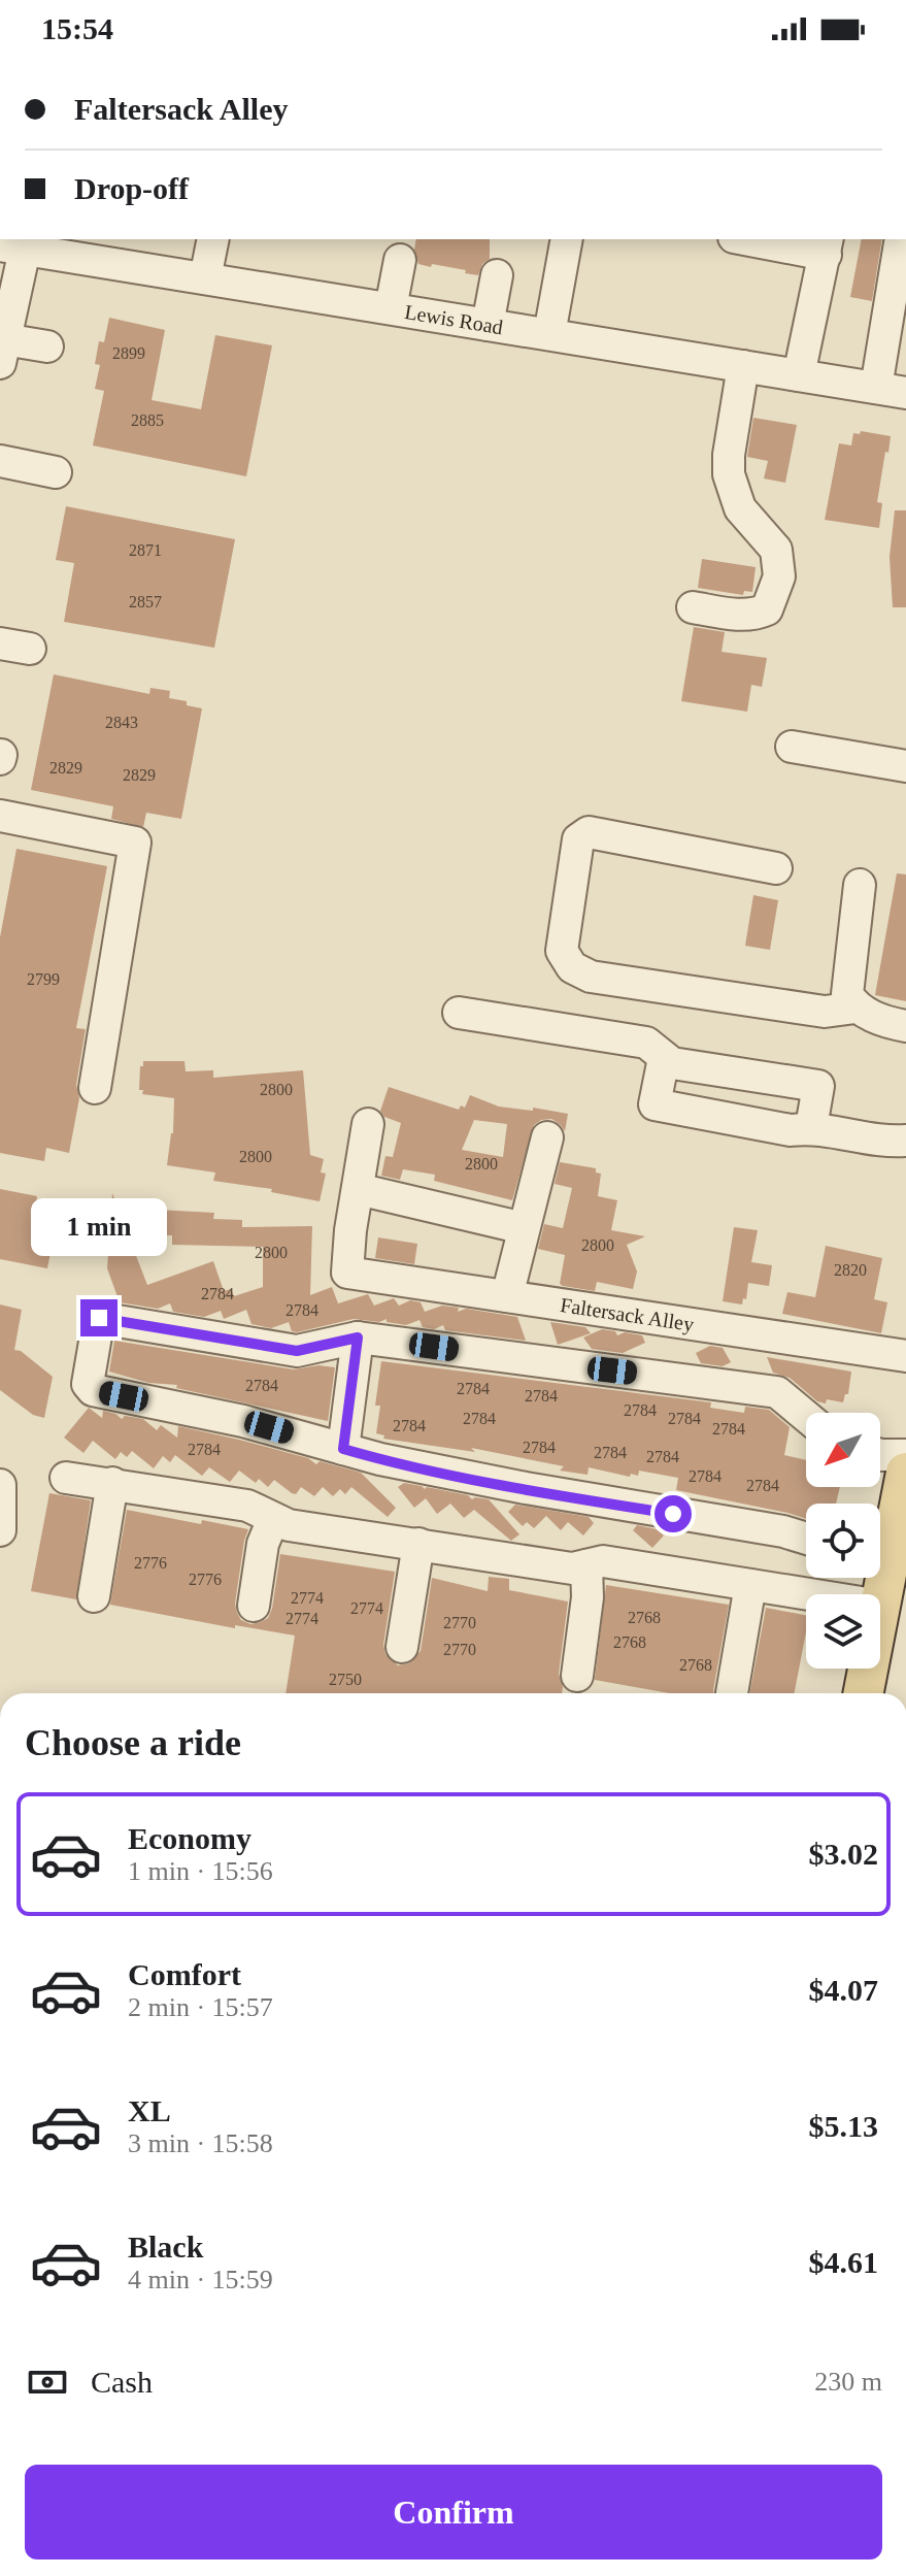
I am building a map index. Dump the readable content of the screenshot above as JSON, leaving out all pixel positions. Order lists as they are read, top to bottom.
{
  "streets": {
    "street": ["Lewis Road", "Faltersack Alley"]
  },
  "house_numbers": [
    "2899",
    "2885",
    "2871",
    "2857",
    "2843",
    "2829",
    "2829",
    "2799",
    "2800",
    "2800",
    "2800",
    "2800",
    "2800",
    "2820",
    "2784",
    "2784",
    "2784",
    "2784",
    "2784",
    "2784",
    "2784",
    "2784",
    "2784",
    "2784",
    "2784",
    "2784",
    "2784",
    "2784",
    "2784",
    "2784",
    "2776",
    "2776",
    "2774",
    "2774",
    "2768",
    "2774",
    "2770",
    "2768",
    "2770",
    "2768",
    "2750"
  ],
  "north": "bottom left",
  "page": {
    "status": "15:54",
    "banner": ["Faltersack Alley", "Drop-off"],
    "bubble": "1 min",
    "heading": "Choose a ride",
    "list": [
      {
        "name": "Economy",
        "note": "1 min · 15:56",
        "value": "$3.02"
      },
      {
        "name": "Comfort",
        "note": "2 min · 15:57",
        "value": "$4.07"
      },
      {
        "name": "XL",
        "note": "3 min · 15:58",
        "value": "$5.13"
      },
      {
        "name": "Black",
        "note": "4 min · 15:59",
        "value": "$4.61"
      }
    ],
    "pay": ["Cash", "230 m"],
    "buttons": "Confirm"
  }
}
